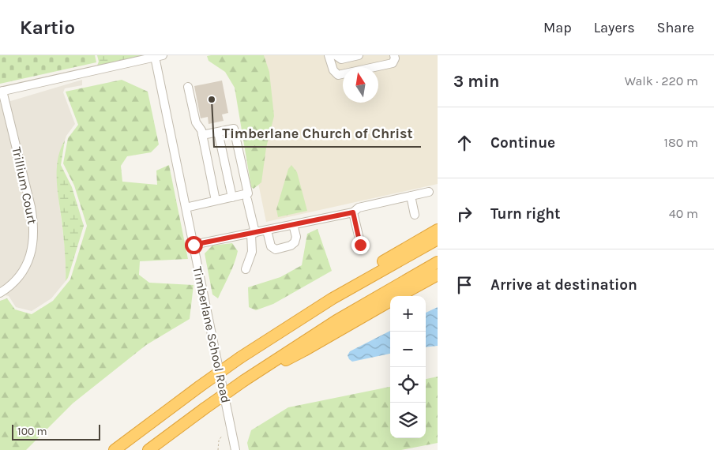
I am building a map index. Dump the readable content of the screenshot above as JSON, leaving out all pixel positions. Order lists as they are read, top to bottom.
{
  "streets": {
    "street": ["Trillium Court", "Timberlane School Road"]
  },
  "places": ["Timberlane Church of Christ"],
  "scale_bar": "100 m",
  "north": "top",
  "page": {
    "header": "Kartio",
    "nav": ["Map", "Layers", "Share"],
    "heading": ["3 min", "Walk · 220 m"],
    "list": [
      ["Continue", "180 m"],
      ["Turn right", "40 m"],
      "Arrive at destination"
    ],
    "map_buttons": ["+", "−"],
    "scale": "100 m"
  }
}
